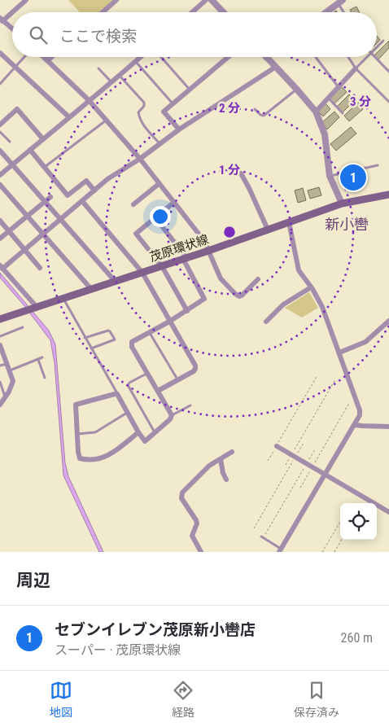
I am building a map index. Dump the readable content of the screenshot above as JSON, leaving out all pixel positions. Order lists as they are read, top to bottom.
{
  "streets": {
    "main road": ["茂原環状線"]
  },
  "districts": ["新小轡"],
  "page": {
    "search": "ここで検索",
    "pins": "1",
    "heading": "周辺",
    "list": [
      {
        "mark": "1",
        "name": "セブンイレブン茂原新小轡店",
        "note": "スーパー · 茂原環状線",
        "value": "260 m"
      }
    ],
    "nav": ["地図", "経路", "保存済み"]
  },
  "rings": ["3 分", "2 分", "1 分"]
}
